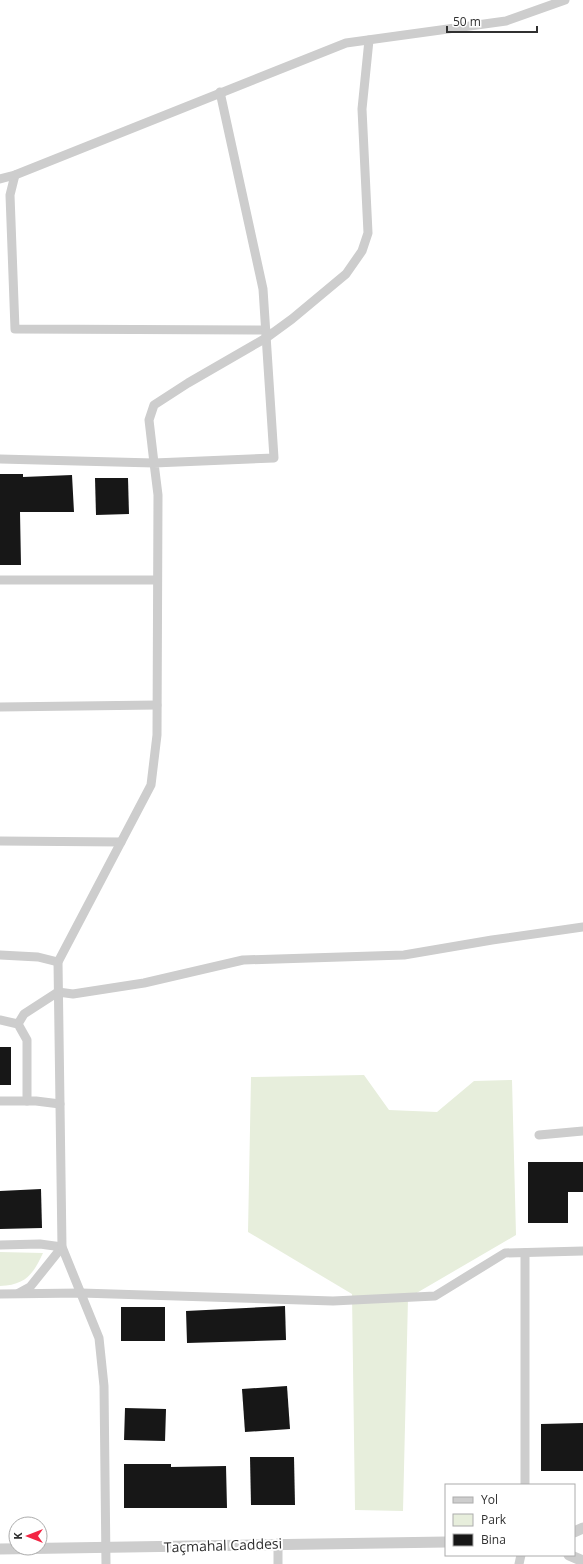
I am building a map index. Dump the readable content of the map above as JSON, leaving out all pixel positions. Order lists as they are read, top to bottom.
{
  "streets": {
    "street": ["Taçmahal Caddesi"]
  },
  "legend": ["Yol", "Park", "Bina"],
  "scale_bar": "50 m",
  "north": "left"
}
